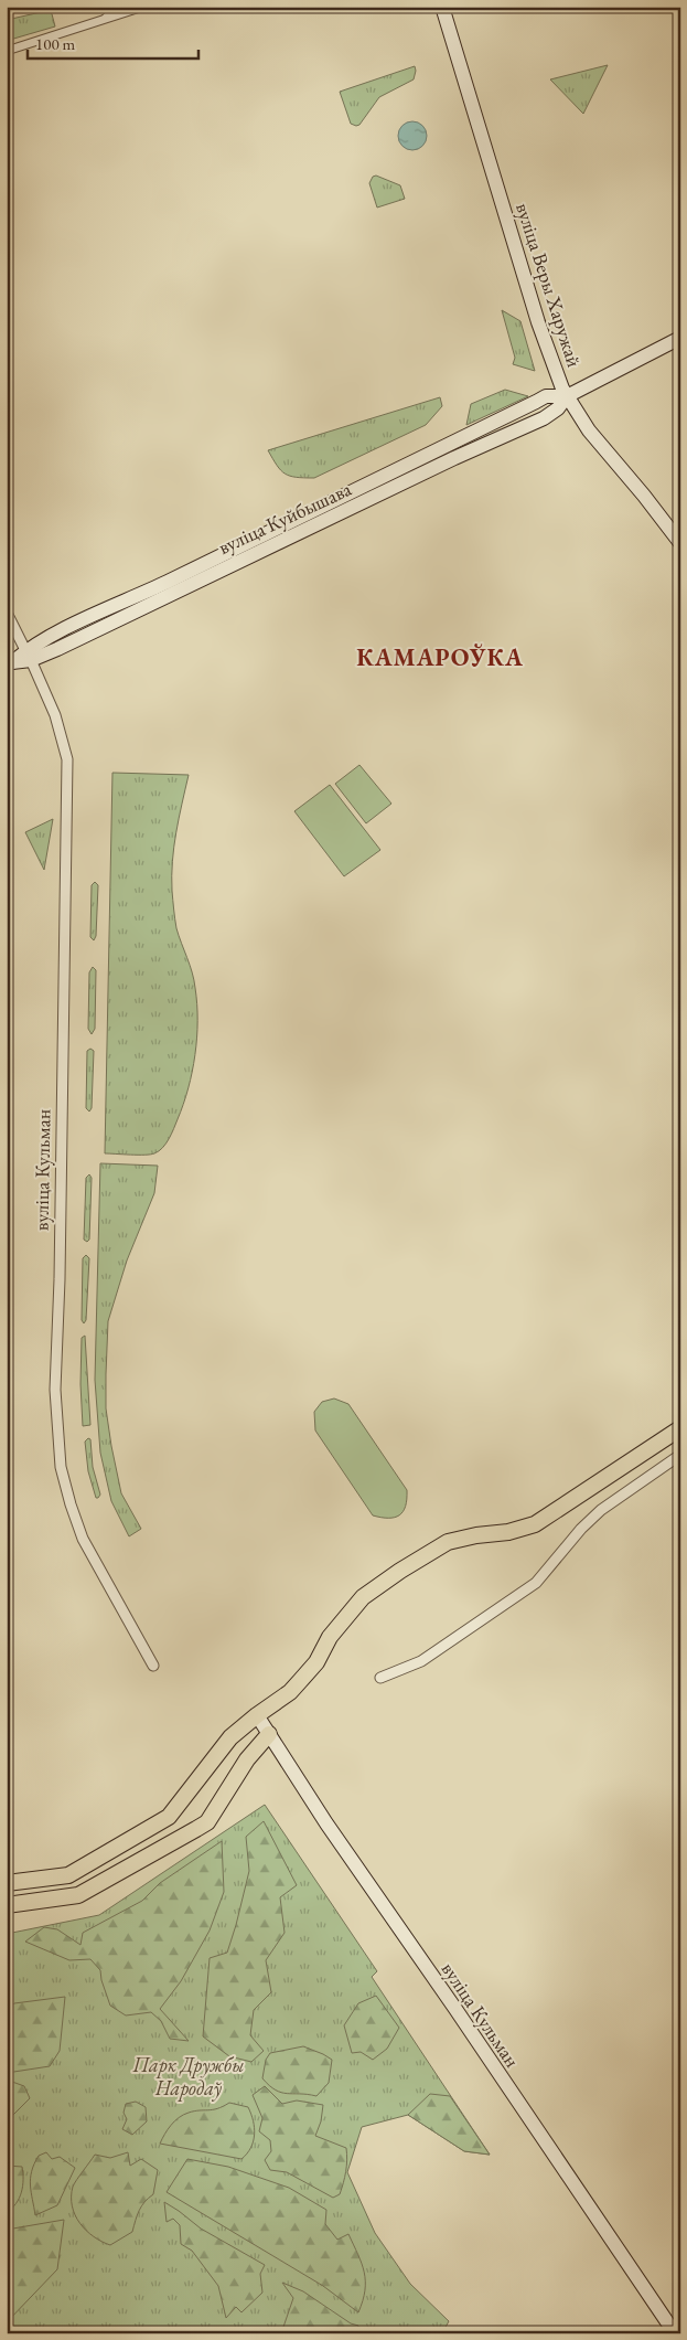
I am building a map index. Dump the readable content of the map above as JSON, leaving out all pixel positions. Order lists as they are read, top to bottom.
{
  "streets": {
    "main road": ["вуліца Веры Харужай", "вуліца Куйбышава", "вуліца Кульман"]
  },
  "crossings": [
    ["вуліца Веры Харужай", "вуліца Куйбышава"],
    ["вуліца Куйбышава", "вуліца Кульман"]
  ],
  "districts": ["КАМАРОЎКА"],
  "parks": ["Парк Дружбы Народаў"],
  "scale_bar": "100 m"
}
